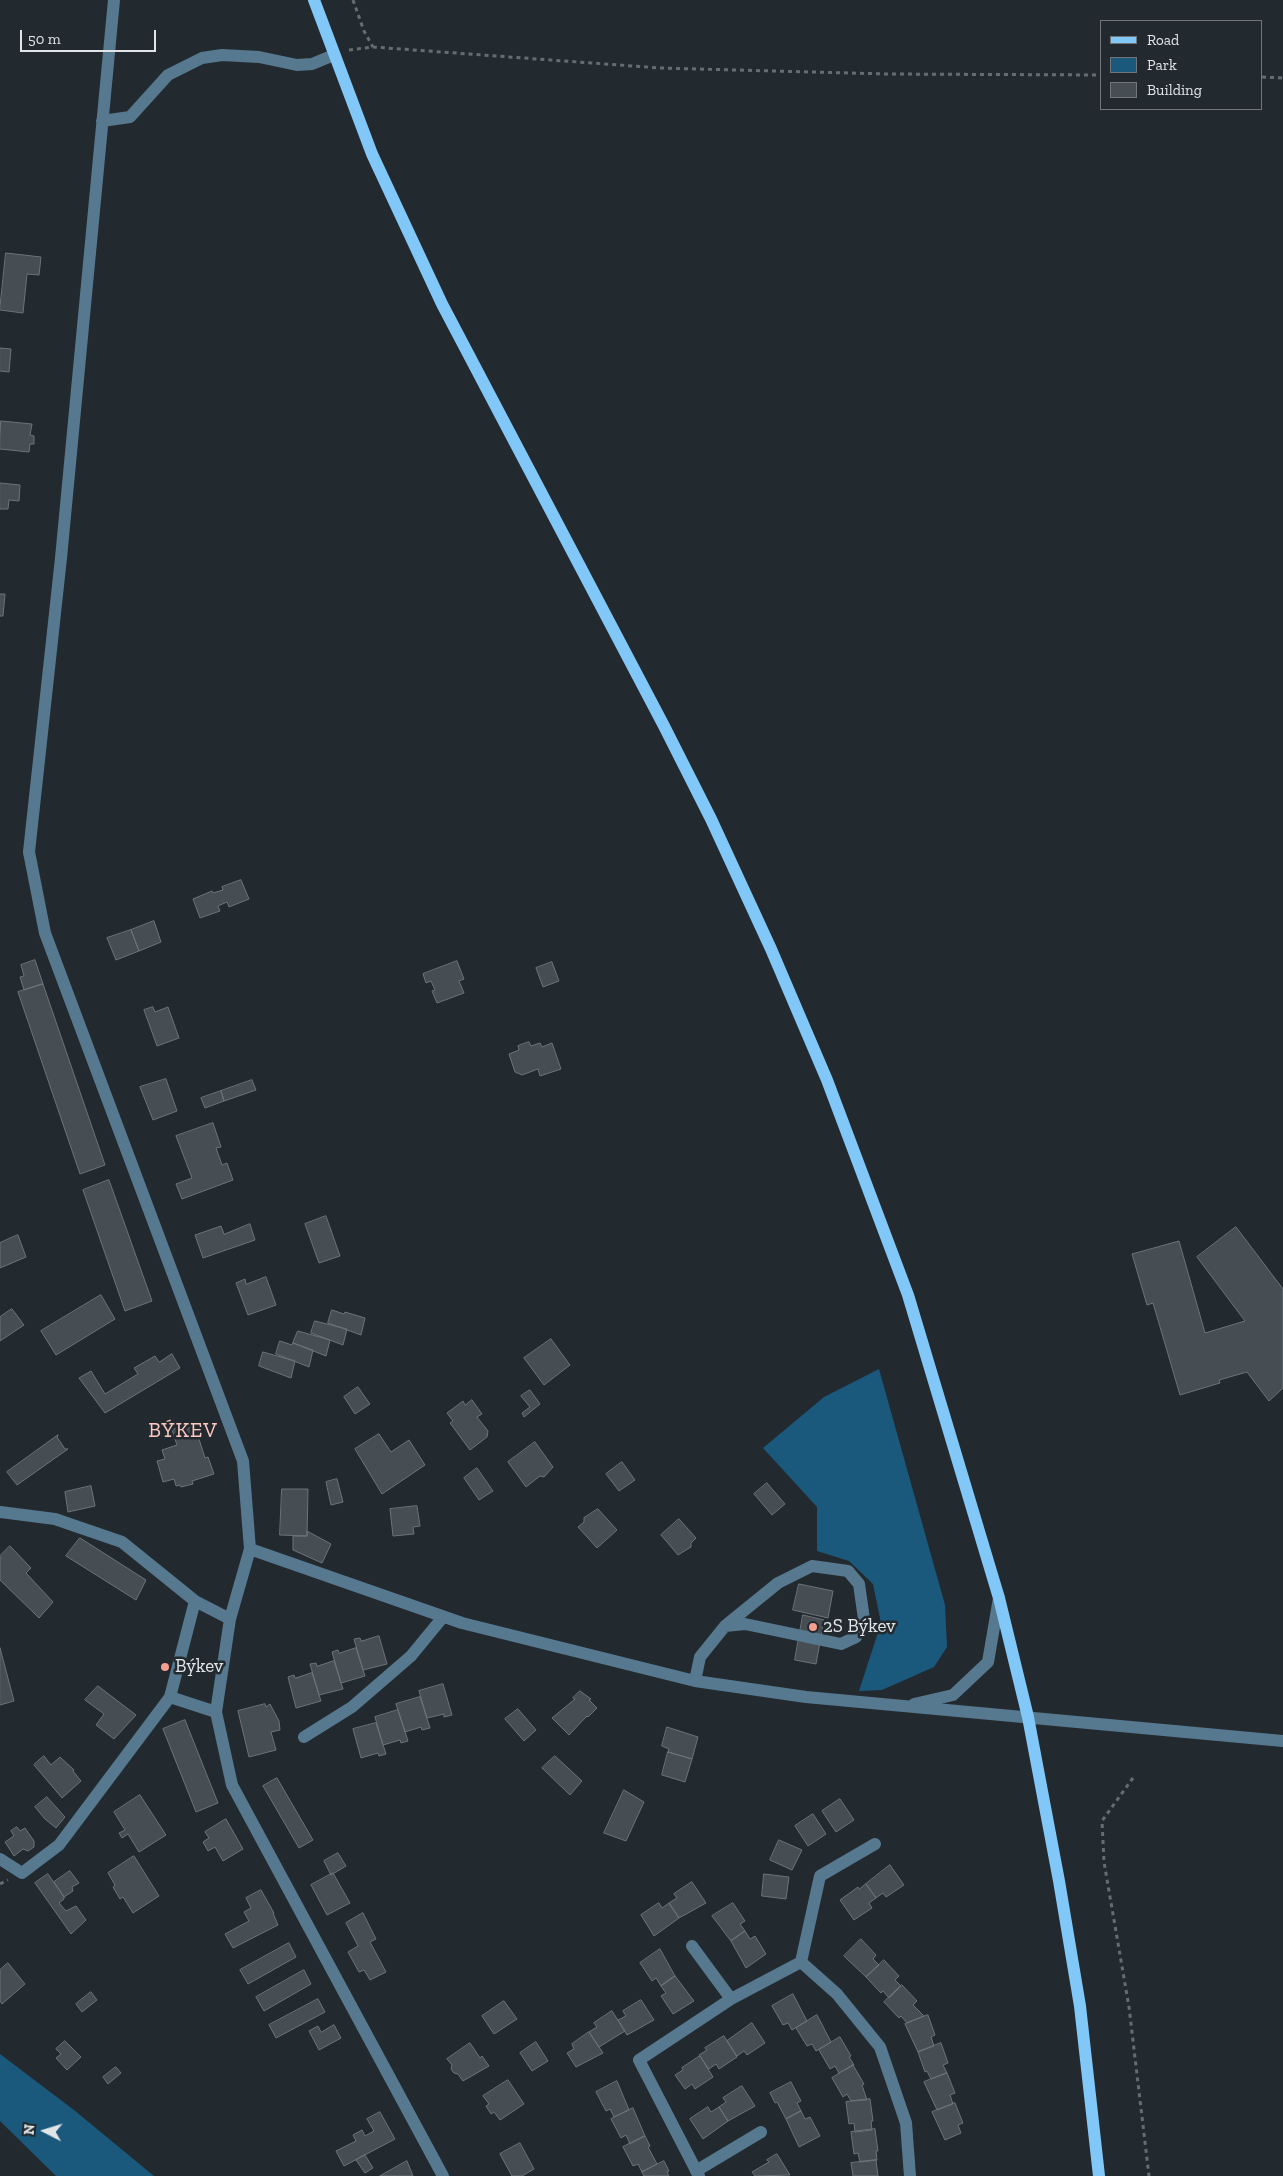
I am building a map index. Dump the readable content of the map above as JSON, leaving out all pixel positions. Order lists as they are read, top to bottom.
{
  "districts": ["BÝKEV"],
  "places": ["2S Býkev", "Býkev"],
  "legend": ["Road", "Park", "Building"],
  "scale_bar": "50 m",
  "north": "left"
}
